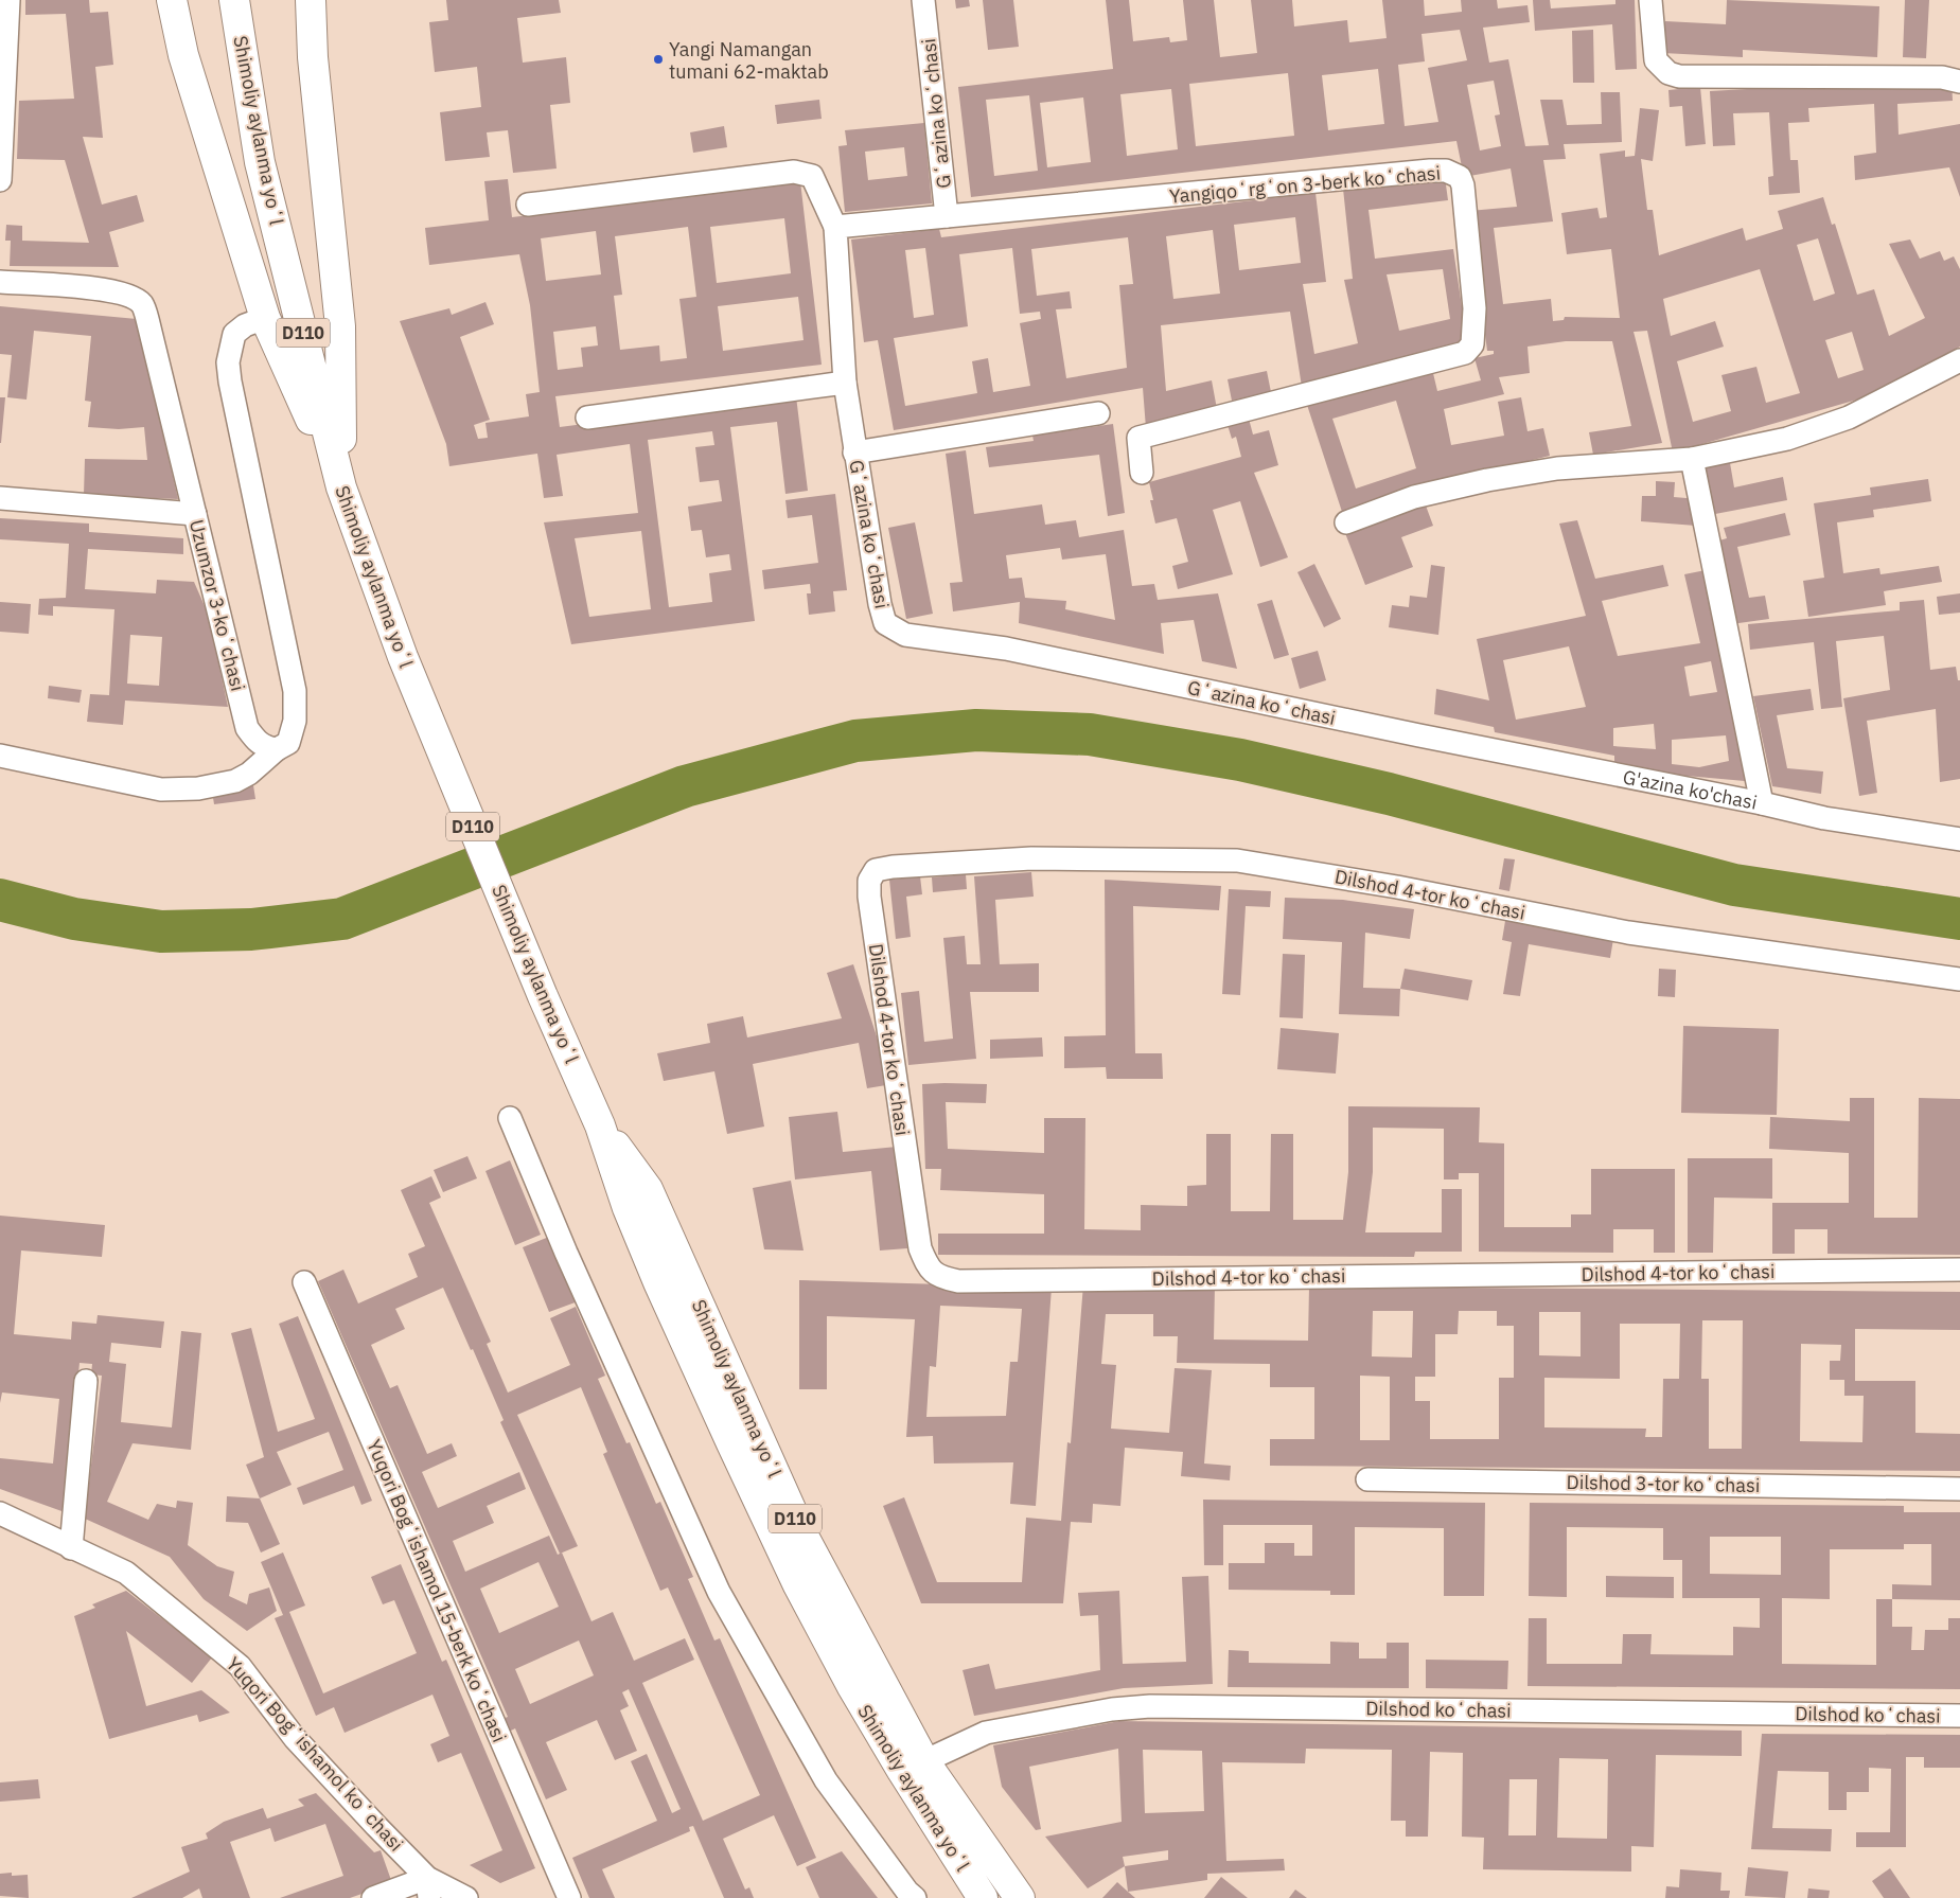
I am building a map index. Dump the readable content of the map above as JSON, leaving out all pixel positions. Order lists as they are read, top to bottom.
{
  "streets": {
    "main road": ["Shimoliy aylanma yoʻl", "D110"],
    "street": [
      "Gʻazina koʻchasi",
      "Yangiqoʻrgʻon 3-berk koʻchasi",
      "Uzumzor 3-koʻchasi",
      "G'azina ko'chasi",
      "Dilshod 4-tor koʻchasi",
      "Dilshod 3-tor koʻchasi",
      "Yuqori Bogʻishamol 15-berk koʻchasi",
      "Dilshod koʻchasi",
      "Yuqori Bogʻishamol koʻchasi"
    ]
  },
  "crossings": [
    ["Gʻazina koʻchasi", "Yangiqoʻrgʻon 3-berk koʻchasi"],
    ["Gʻazina koʻchasi", "G'azina ko'chasi"],
    ["Shimoliy aylanma yoʻl", "Dilshod koʻchasi"]
  ],
  "places": ["Yangi Namangan tumani 62-maktab"]
}
